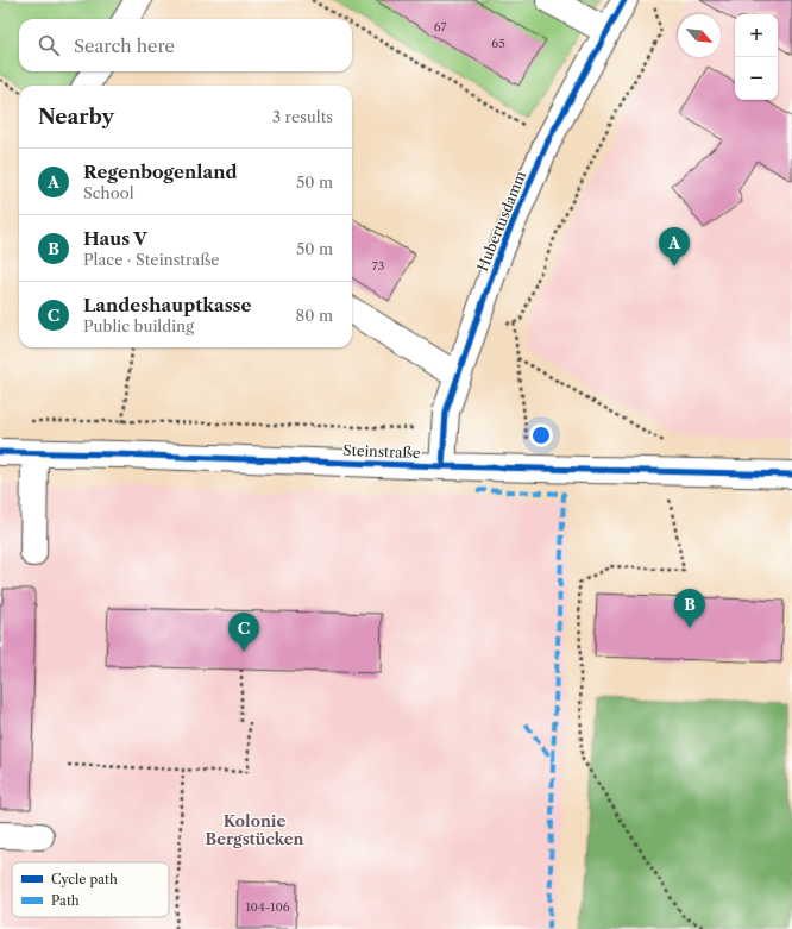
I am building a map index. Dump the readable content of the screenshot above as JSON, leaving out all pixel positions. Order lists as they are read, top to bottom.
{
  "streets": {
    "street": ["Hubertusdamm", "Steinstraße"]
  },
  "crossings": [
    ["Hubertusdamm", "Steinstraße"]
  ],
  "districts": ["Kolonie Bergstücken"],
  "house_numbers": [
    "67",
    "65",
    "73",
    "104-106"
  ],
  "legend": ["Cycle path", "Path"],
  "north": "bottom right",
  "page": {
    "map_buttons": ["+", "−"],
    "search": "Search here",
    "heading": ["Nearby", "3 results"],
    "list": [
      {
        "mark": "A",
        "name": "Regenbogenland",
        "note": "School",
        "value": "50 m"
      },
      {
        "mark": "B",
        "name": "Haus V",
        "note": "Place · Steinstraße",
        "value": "50 m"
      },
      {
        "mark": "C",
        "name": "Landeshauptkasse",
        "note": "Public building",
        "value": "80 m"
      }
    ],
    "pins": ["A", "B", "C"]
  }
}
